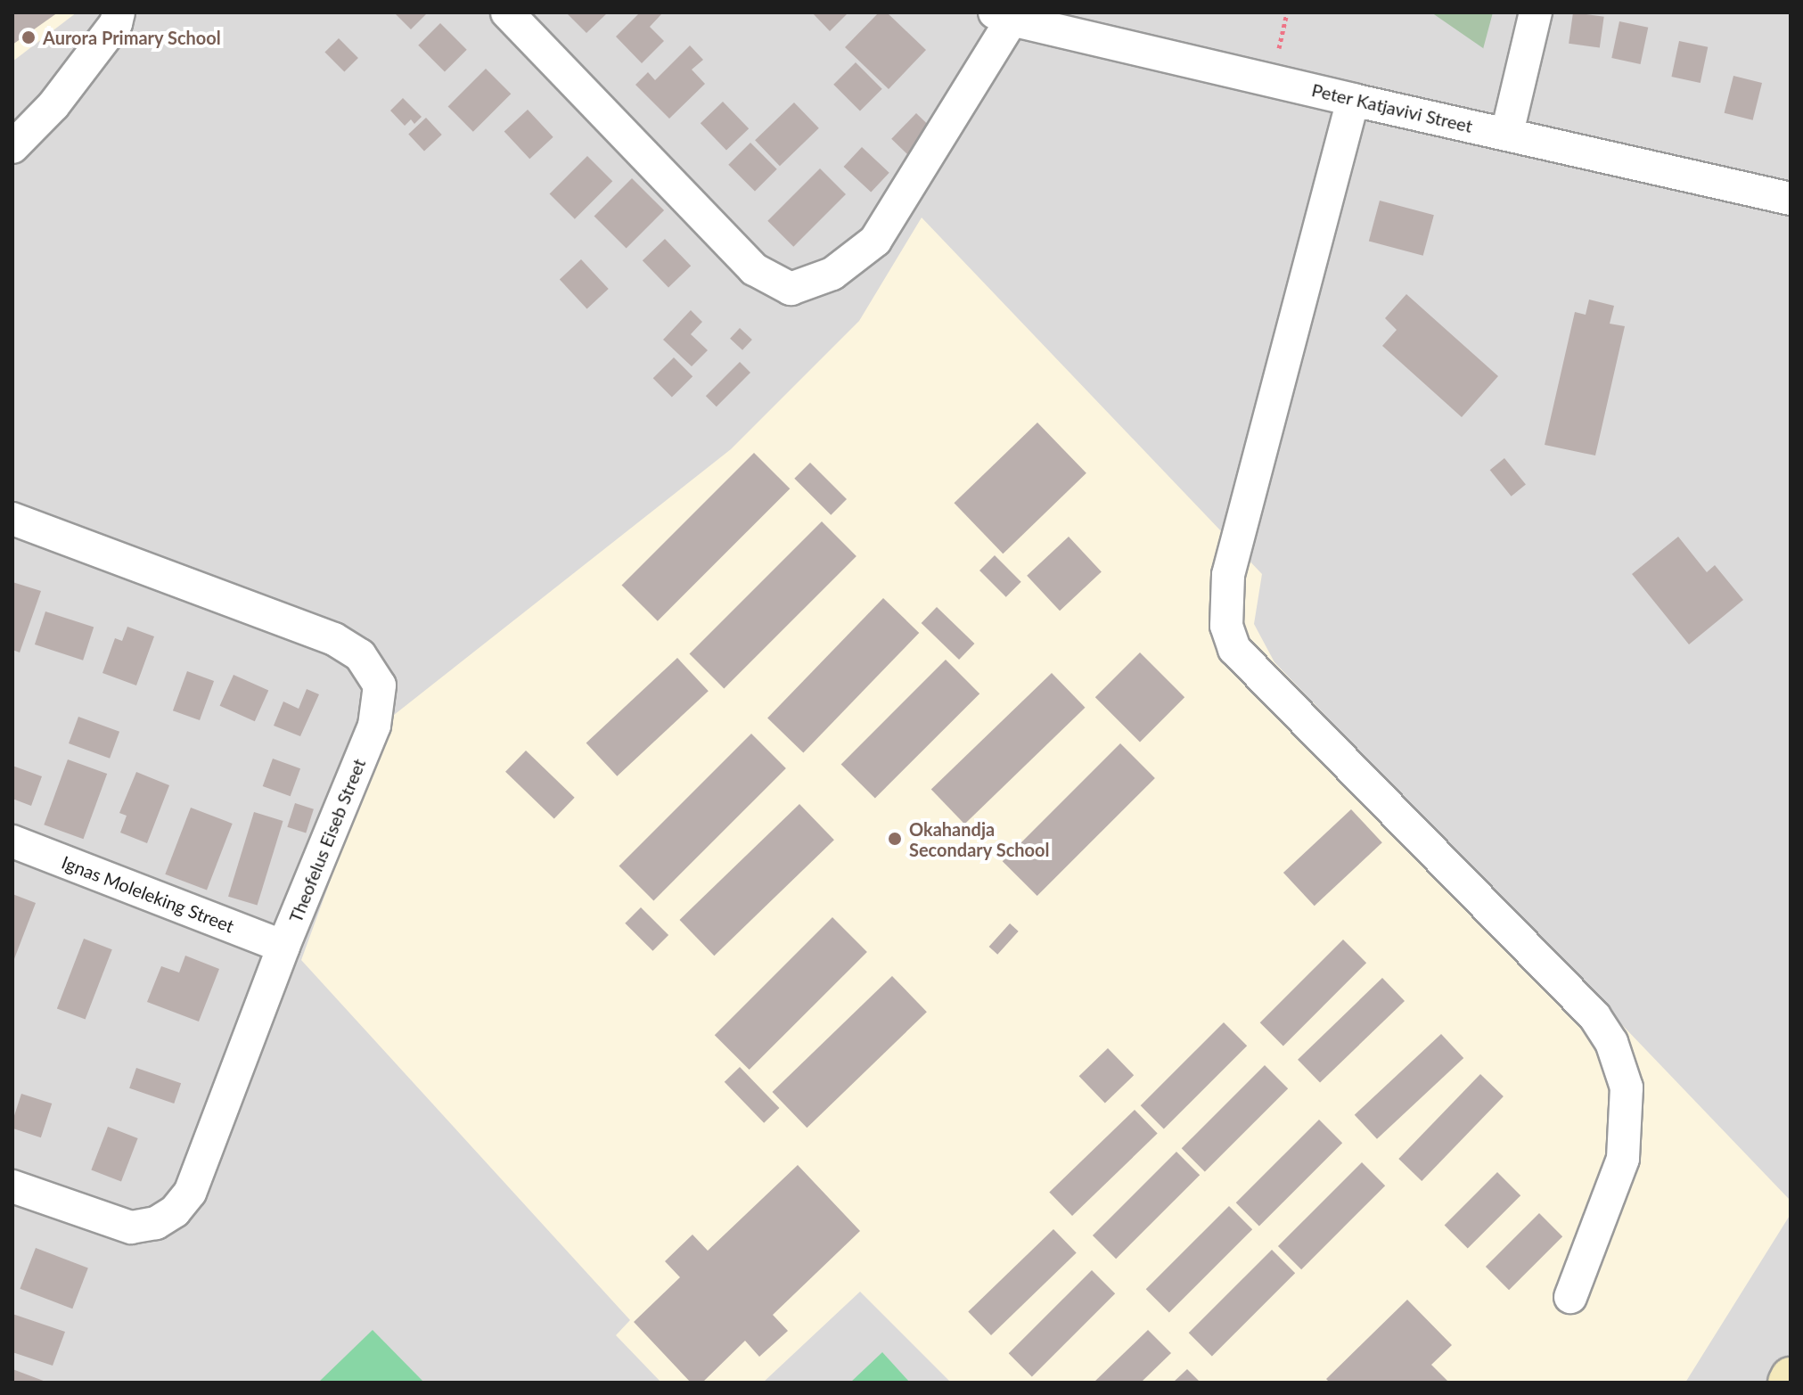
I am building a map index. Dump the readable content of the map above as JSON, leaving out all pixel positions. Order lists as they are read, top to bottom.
{
  "streets": {
    "street": ["Peter Katjavivi Street", "Theofelus Eiseb Street", "Ignas Moleleking Street"]
  },
  "crossings": [
    ["Theofelus Eiseb Street", "Ignas Moleleking Street"]
  ],
  "places": ["Aurora Primary School", "Okahandja Secondary School"]
}
